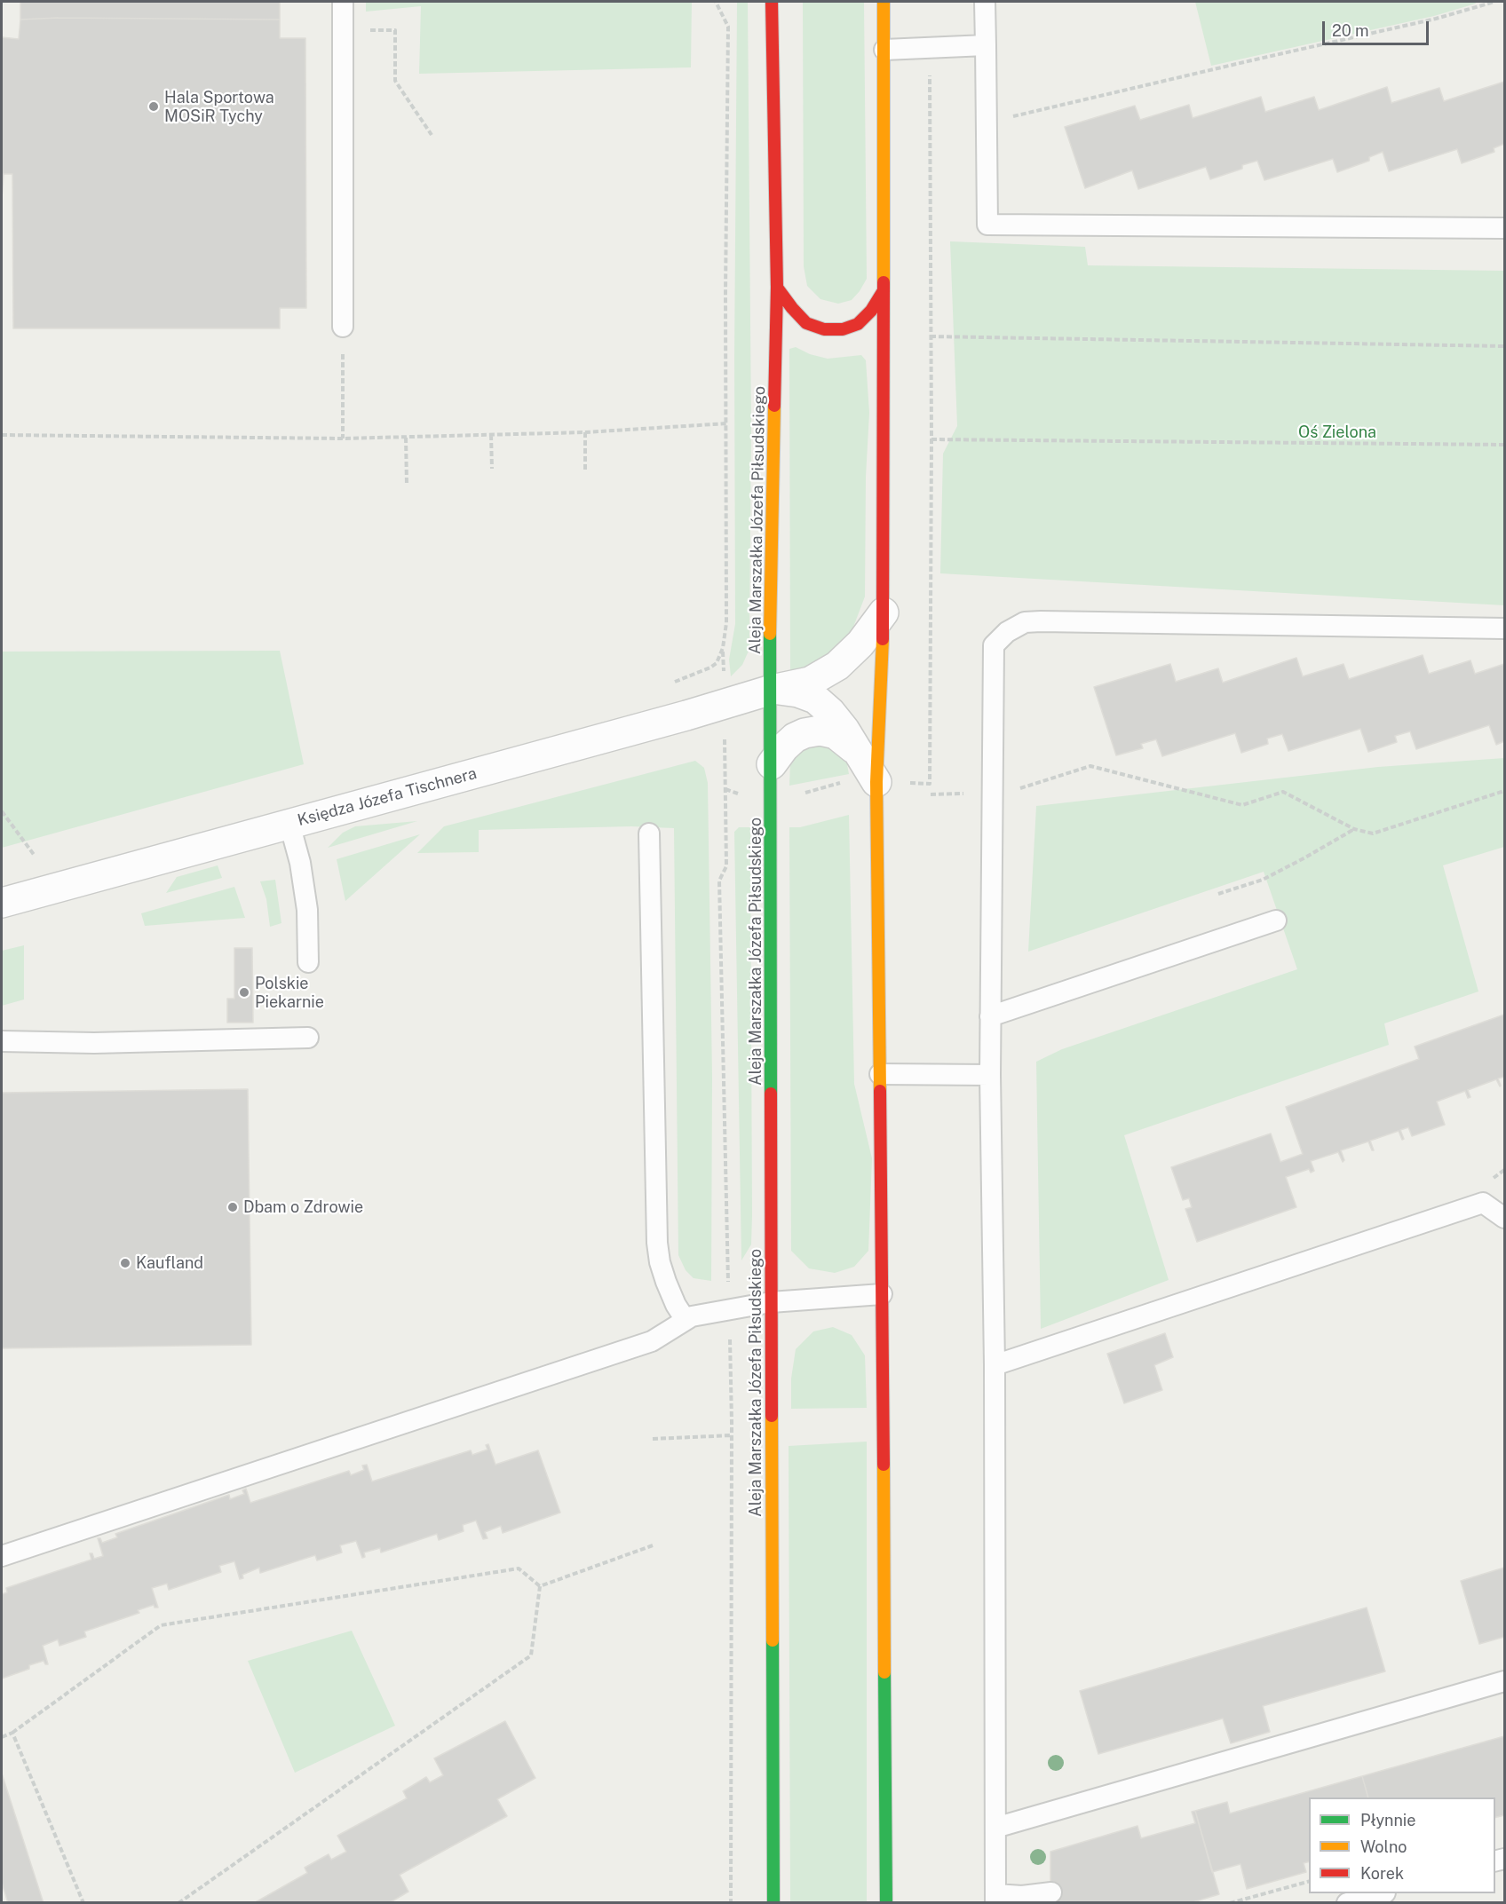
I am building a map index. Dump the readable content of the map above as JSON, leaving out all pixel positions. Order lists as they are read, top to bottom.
{
  "streets": {
    "main road": ["Aleja Marszałka Józefa Piłsudskiego"],
    "street": ["Księdza Józefa Tischnera"]
  },
  "crossings": [
    ["Aleja Marszałka Józefa Piłsudskiego", "Księdza Józefa Tischnera"]
  ],
  "parks": ["Oś Zielona"],
  "places": [
    "Hala Sportowa MOSiR Tychy",
    "Polskie Piekarnie",
    "Dbam o Zdrowie",
    "Kaufland"
  ],
  "legend": ["Płynnie", "Wolno", "Korek"],
  "scale_bar": "20 m"
}
